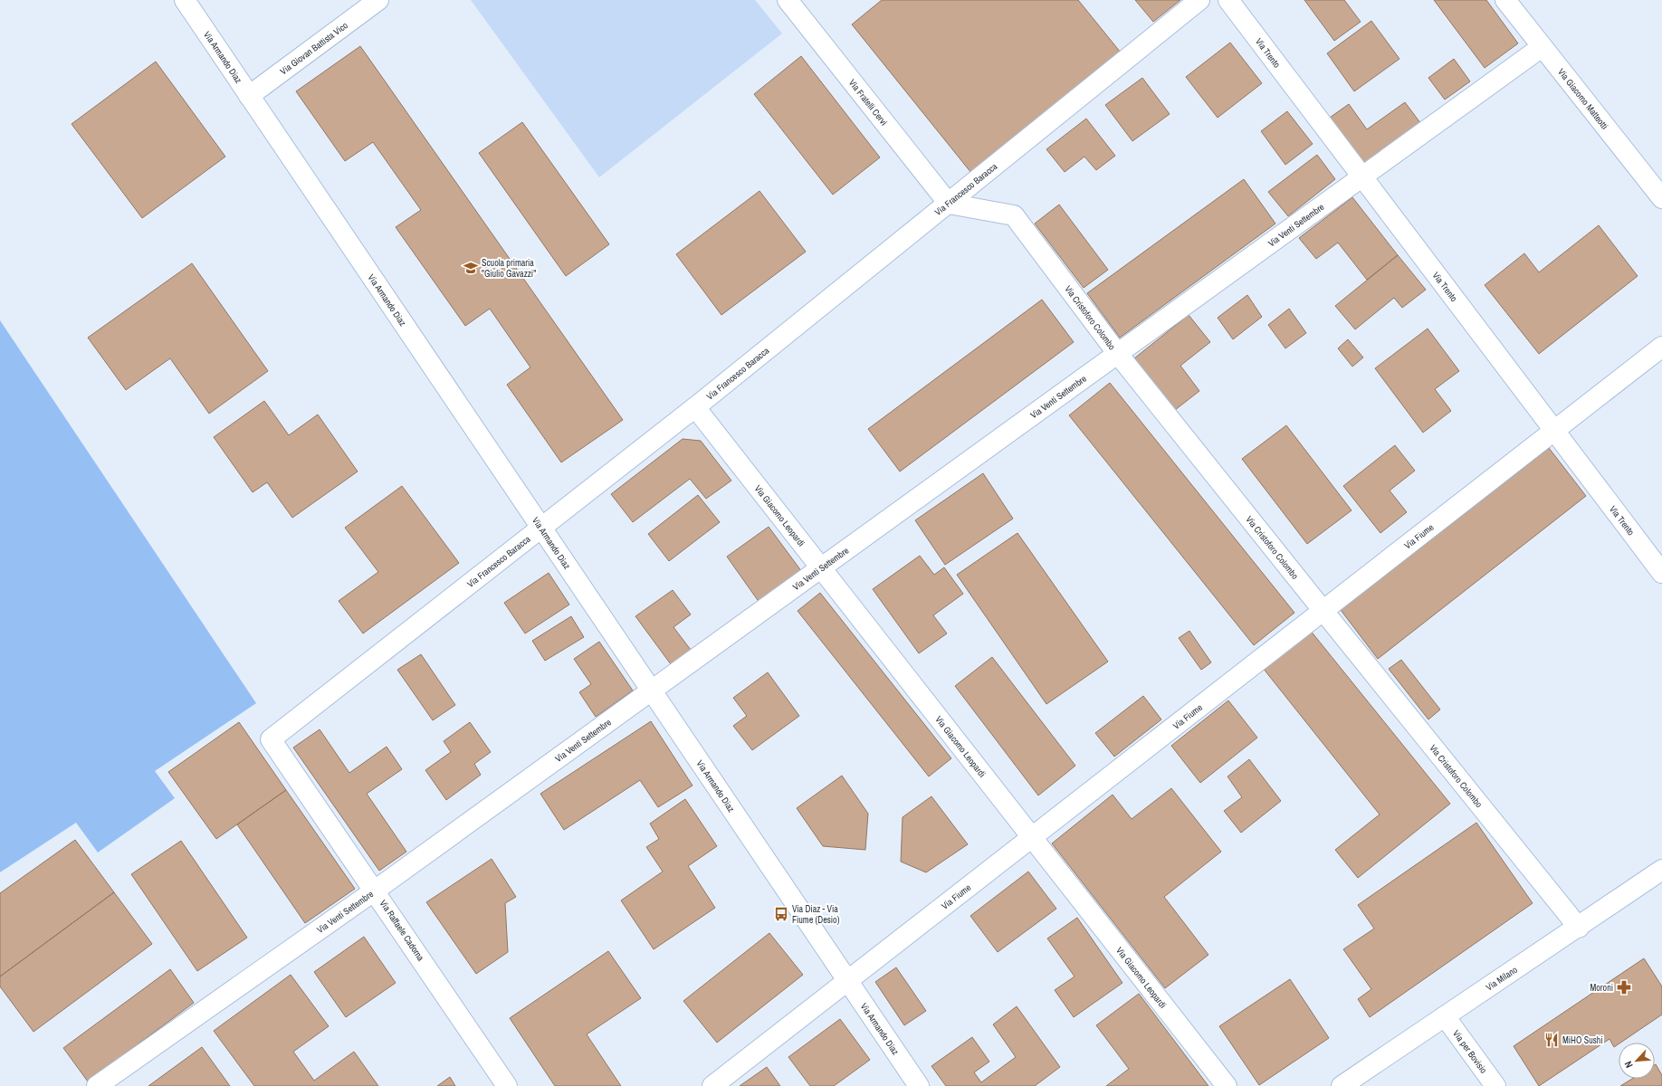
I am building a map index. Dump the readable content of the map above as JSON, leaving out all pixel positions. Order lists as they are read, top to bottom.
{
  "streets": {
    "street": [
      "Via Giovan Battista Vico",
      "Via Trento",
      "Via Armando Diaz",
      "Via Giacomo Matteotti",
      "Via Fratelli Cervi",
      "Via Francesco Baracca",
      "Via Venti Settembre",
      "Via Cristoforo Colombo",
      "Via Giacomo Leopardi",
      "Via Fiume",
      "Via Raffaele Cadorna",
      "Via Milano",
      "Via per Bovisio"
    ]
  },
  "crossings": [
    ["Via Giovan Battista Vico", "Via Armando Diaz"],
    ["Via Trento", "Via Venti Settembre"],
    ["Via Trento", "Via Fiume"],
    ["Via Armando Diaz", "Via Francesco Baracca"],
    ["Via Armando Diaz", "Via Venti Settembre"],
    ["Via Armando Diaz", "Via Fiume"],
    ["Via Giacomo Matteotti", "Via Venti Settembre"],
    ["Via Fratelli Cervi", "Via Francesco Baracca"],
    ["Via Fratelli Cervi", "Via Cristoforo Colombo"],
    ["Via Francesco Baracca", "Via Cristoforo Colombo"],
    ["Via Francesco Baracca", "Via Giacomo Leopardi"],
    ["Via Francesco Baracca", "Via Raffaele Cadorna"],
    ["Via Venti Settembre", "Via Cristoforo Colombo"],
    ["Via Venti Settembre", "Via Giacomo Leopardi"],
    ["Via Venti Settembre", "Via Raffaele Cadorna"],
    ["Via Cristoforo Colombo", "Via Fiume"],
    ["Via Cristoforo Colombo", "Via Milano"],
    ["Via Giacomo Leopardi", "Via Fiume"],
    ["Via Milano", "Via per Bovisio"]
  ],
  "places": {
    "school or university": ["Scuola primaria \"Giulio Gavazzi\""],
    "bus stop": ["Via Diaz - Via Fiume (Desio)"],
    "pharmacy": ["Moroni"],
    "restaurant": ["MiHO Sushi"]
  },
  "north": "bottom left"
}
